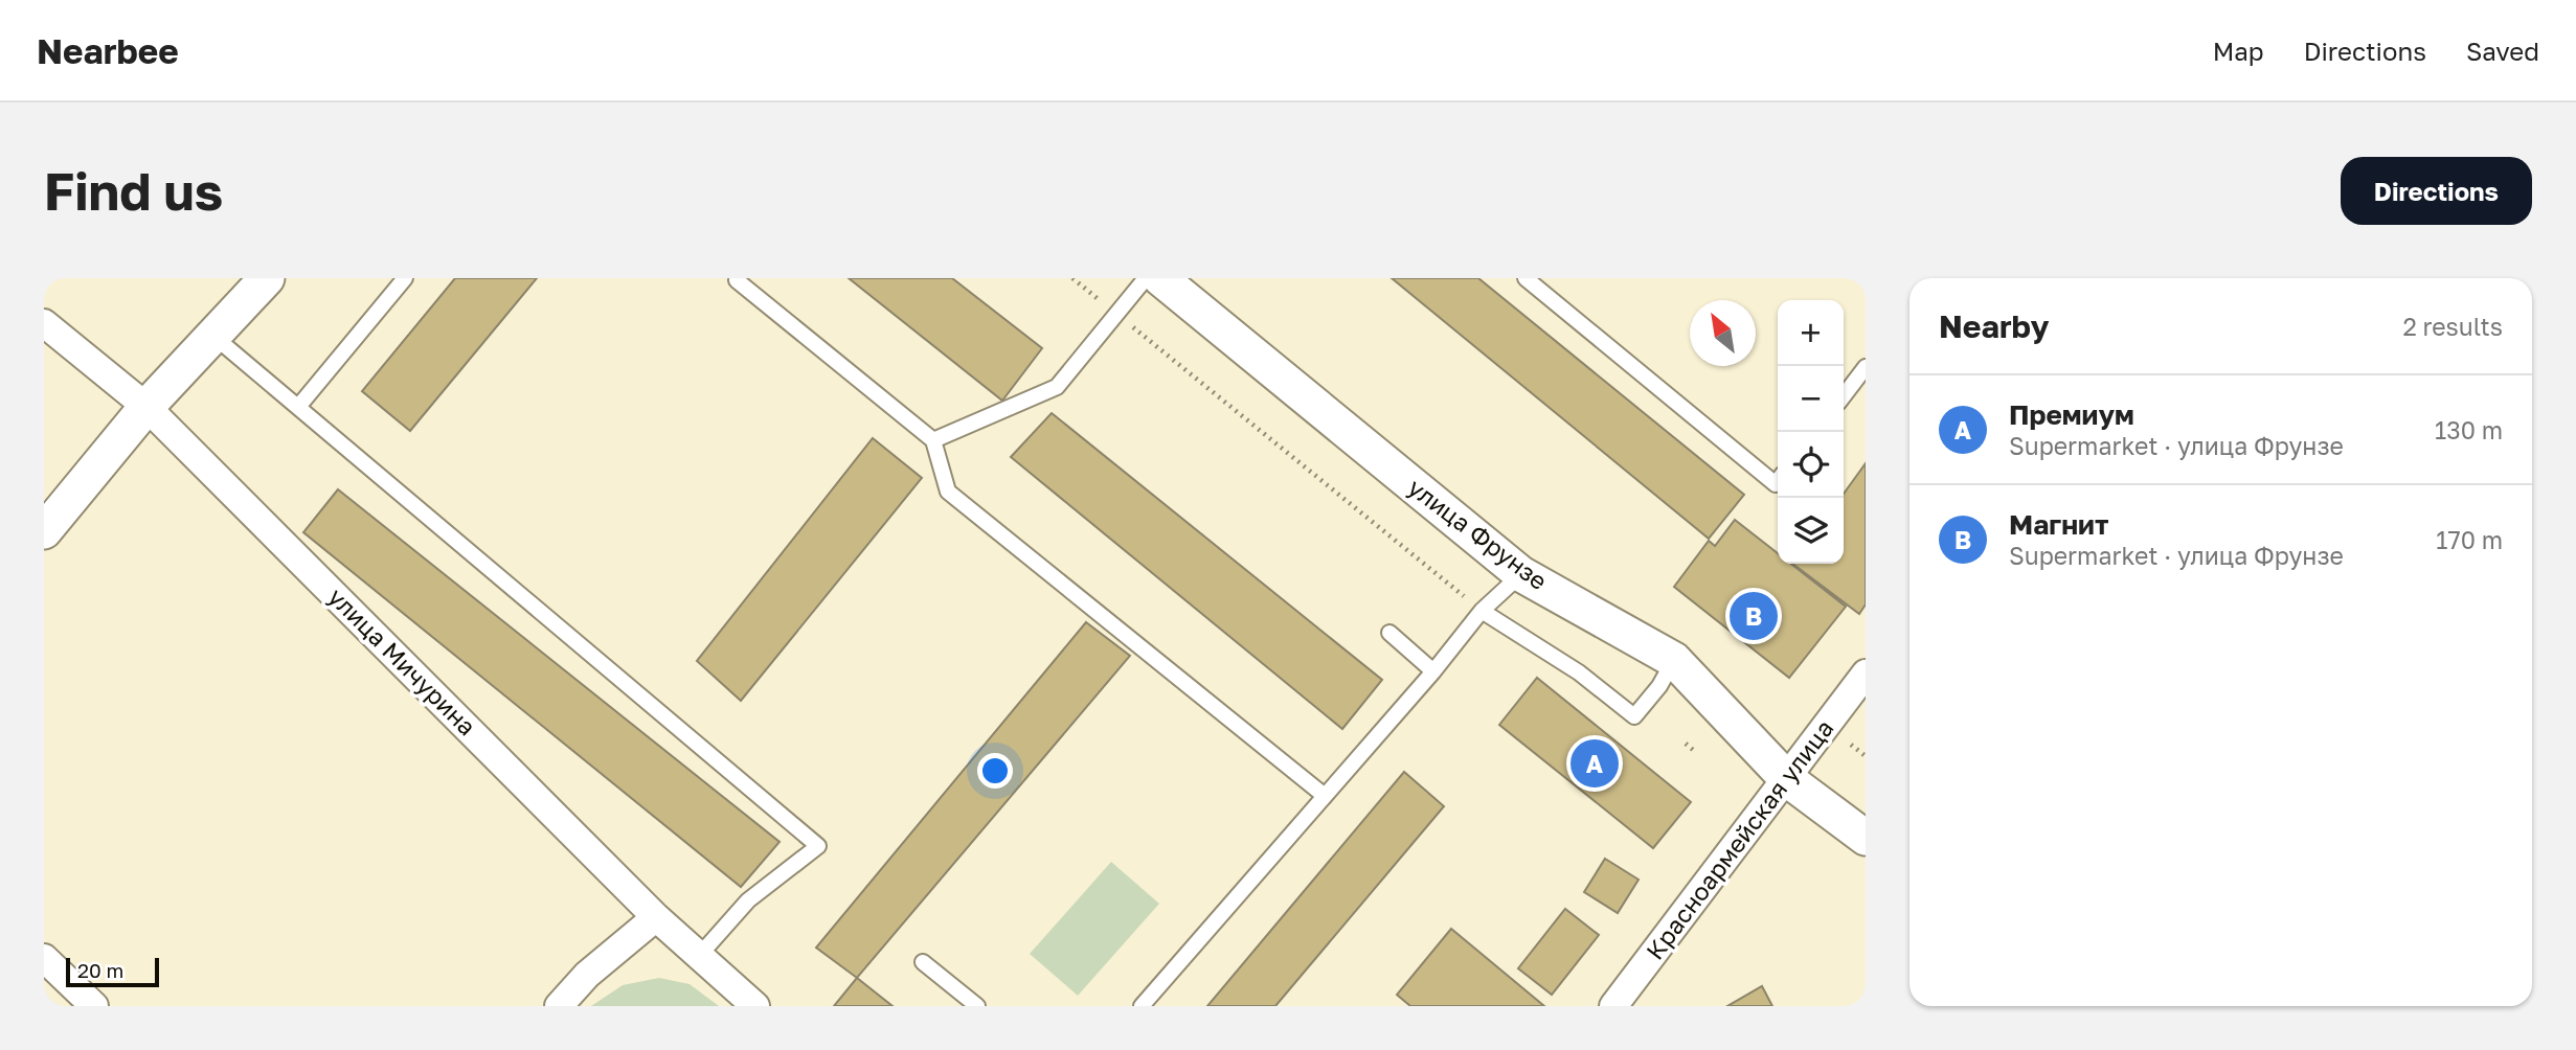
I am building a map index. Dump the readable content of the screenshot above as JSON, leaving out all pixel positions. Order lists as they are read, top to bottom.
{
  "streets": {
    "street": ["улица Фрунзе", "улица Мичурина", "Красноармейская улица"]
  },
  "crossings": [
    ["улица Фрунзе", "Красноармейская улица"]
  ],
  "scale_bar": "20 m",
  "north": "top left",
  "page": {
    "header": "Nearbee",
    "nav": ["Map", "Directions", "Saved"],
    "buttons": "Directions",
    "title": "Find us",
    "heading": ["Nearby", "2 results"],
    "map_buttons": ["+", "−"],
    "list": [
      {
        "mark": "A",
        "name": "Премиум",
        "note": "Supermarket · улица Фрунзе",
        "value": "130 m"
      },
      {
        "mark": "B",
        "name": "Магнит",
        "note": "Supermarket · улица Фрунзе",
        "value": "170 m"
      }
    ],
    "pins": ["B", "A"],
    "scale": "20 m"
  }
}
